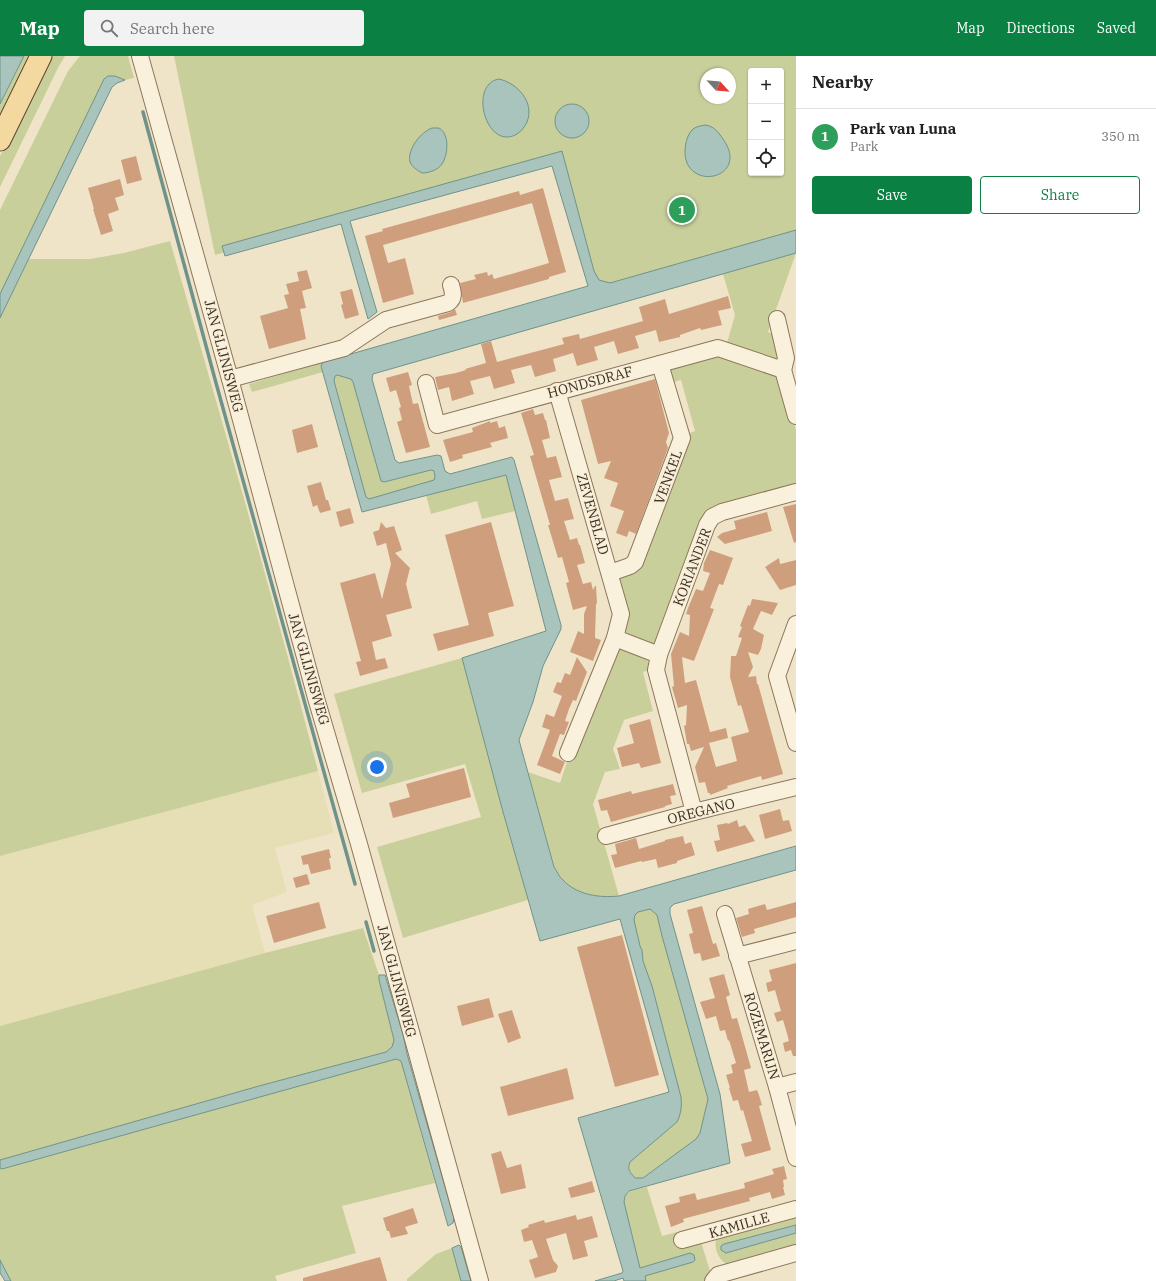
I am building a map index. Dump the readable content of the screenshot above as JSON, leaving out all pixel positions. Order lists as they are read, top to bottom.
{
  "streets": {
    "street": [
      "JAN GLIJNISWEG",
      "HONDSDRAF",
      "VENKEL",
      "ZEVENBLAD",
      "KORIANDER",
      "OREGANO",
      "ROZEMARIJN",
      "KAMILLE"
    ]
  },
  "crossings": [
    ["HONDSDRAF", "VENKEL"],
    ["HONDSDRAF", "ZEVENBLAD"],
    ["VENKEL", "ZEVENBLAD"],
    ["KORIANDER", "OREGANO"]
  ],
  "north": "bottom right",
  "page": {
    "header": "Map",
    "search": "Search here",
    "nav": ["Map", "Directions", "Saved"],
    "heading": "Nearby",
    "map_buttons": ["+", "−"],
    "list": [
      {
        "mark": "1",
        "name": "Park van Luna",
        "note": "Park",
        "value": "350 m"
      }
    ],
    "buttons": ["Save", "Share"],
    "pins": "1"
  }
}
